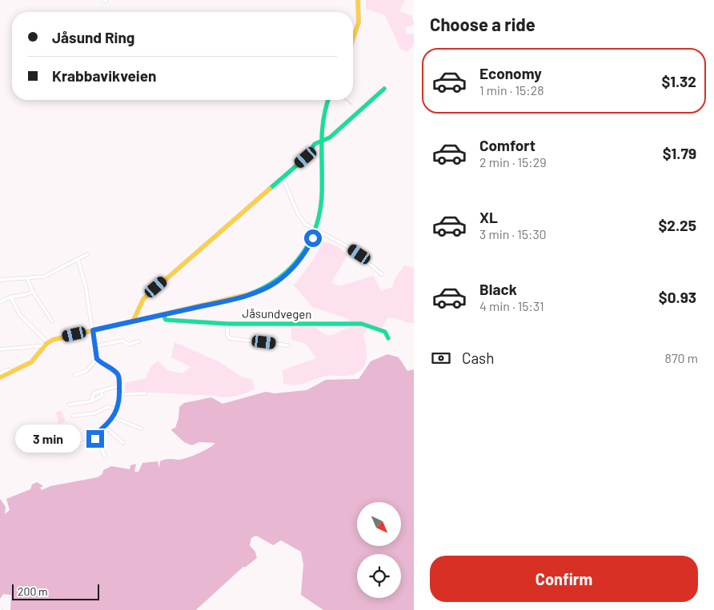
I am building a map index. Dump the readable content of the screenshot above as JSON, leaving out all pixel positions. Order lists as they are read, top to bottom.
{
  "streets": {
    "street": ["Jåsundvegen"]
  },
  "scale_bar": "200 m",
  "north": "bottom right",
  "page": {
    "heading": "Choose a ride",
    "banner": ["Jåsund Ring", "Krabbavikveien"],
    "list": [
      {
        "name": "Economy",
        "note": "1 min · 15:28",
        "value": "$1.32"
      },
      {
        "name": "Comfort",
        "note": "2 min · 15:29",
        "value": "$1.79"
      },
      {
        "name": "XL",
        "note": "3 min · 15:30",
        "value": "$2.25"
      },
      {
        "name": "Black",
        "note": "4 min · 15:31",
        "value": "$0.93"
      }
    ],
    "pay": ["Cash", "870 m"],
    "bubble": "3 min",
    "buttons": "Confirm",
    "scale": "200 m"
  }
}
